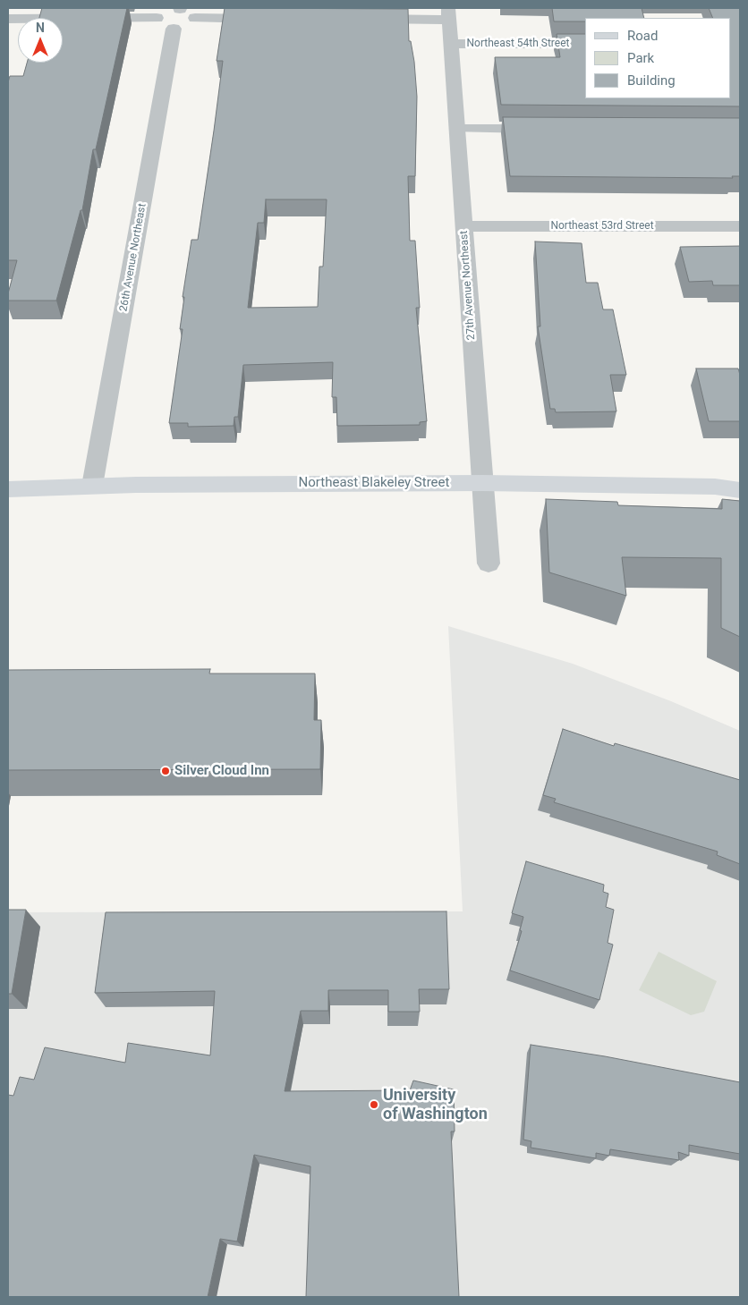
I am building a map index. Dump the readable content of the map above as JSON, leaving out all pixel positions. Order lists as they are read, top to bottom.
{
  "streets": {
    "main road": ["Northeast Blakeley Street"],
    "street": [
      "Northeast 54th Street",
      "Northeast 53rd Street",
      "26th Avenue Northeast",
      "27th Avenue Northeast"
    ]
  },
  "crossings": [
    ["Northeast 54th Street", "27th Avenue Northeast"],
    ["Northeast 53rd Street", "27th Avenue Northeast"],
    ["26th Avenue Northeast", "Northeast Blakeley Street"],
    ["27th Avenue Northeast", "Northeast Blakeley Street"]
  ],
  "places": ["Silver Cloud Inn", "University of Washington"],
  "legend": ["Road", "Park", "Building"],
  "north": "top"
}
